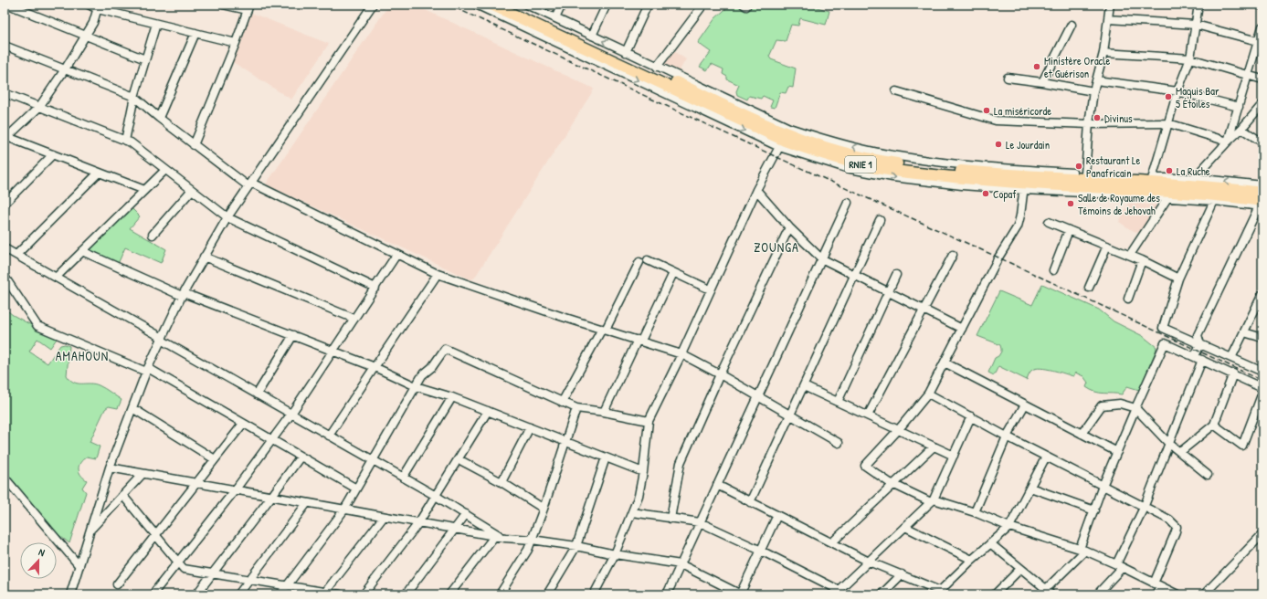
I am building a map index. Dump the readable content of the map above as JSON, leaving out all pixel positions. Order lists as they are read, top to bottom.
{
  "streets": {
    "highway": ["RNIE 1"]
  },
  "districts": ["ZOUNGA", "AMAHOUN"],
  "places": [
    "Ministère Oracle et Guérison",
    "Maquis Bar 5 Étoiles",
    "La miséricorde",
    "Divinus",
    "Le Jourdain",
    "Restaurant Le Panafricain",
    "La Ruche",
    "Copaf",
    "Salle de Royaume des Témoins de Jehovah"
  ],
  "north": "top"
}
